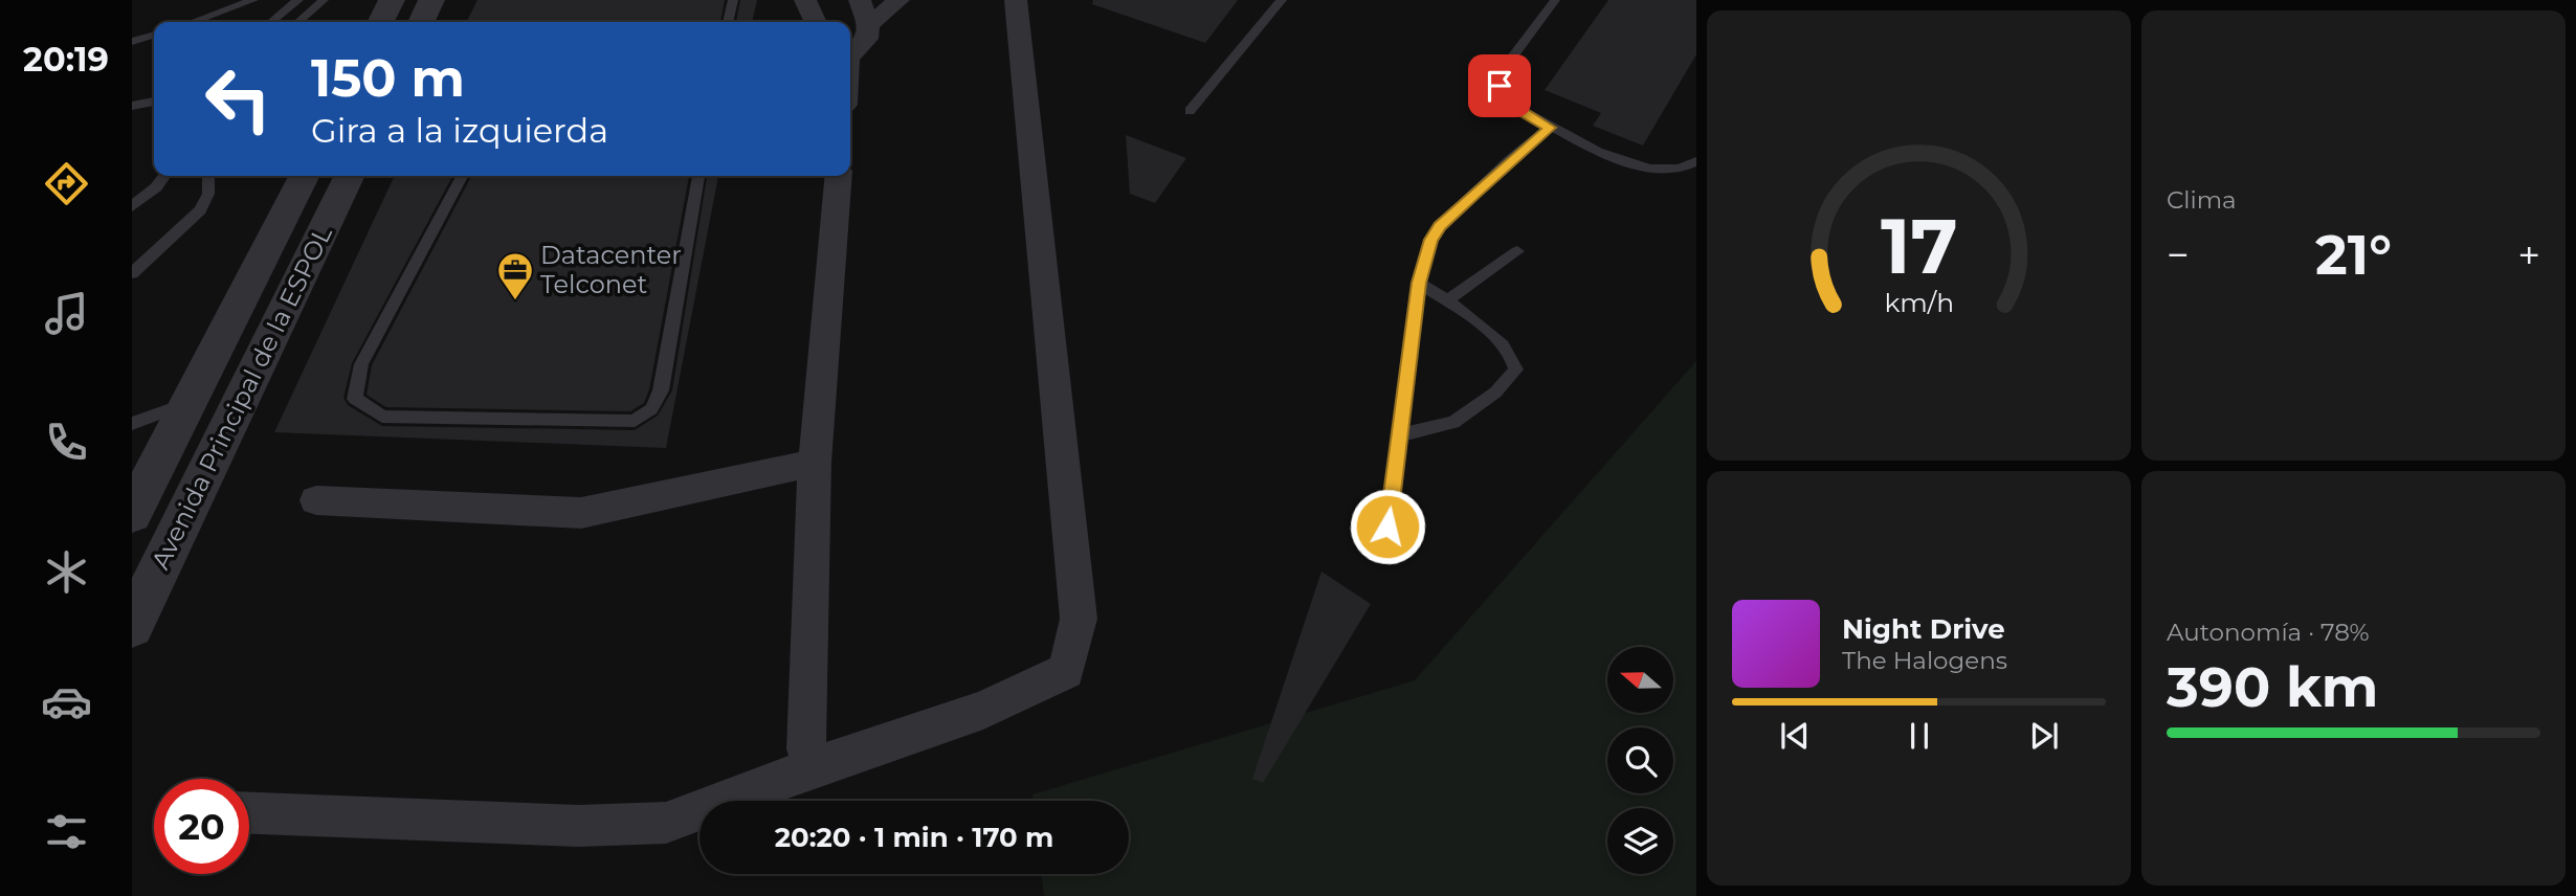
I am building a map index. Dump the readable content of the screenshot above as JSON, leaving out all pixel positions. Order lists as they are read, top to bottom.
{
  "streets": {
    "street": ["Avenida Principal de la ESPOL"]
  },
  "places": {
    "office": ["Datacenter Telconet"]
  },
  "north": "left",
  "page": {
    "tabs": "20:19",
    "tile": [
      "Clima",
      ["Autonomía · 78%", "390 km"]
    ],
    "turn": ["150 m", "Gira a la izquierda"],
    "heat": ["−", "21°", "+"],
    "song": ["Night Drive", "The Halogens"],
    "limit": "20",
    "trip": "20:20 · 1 min · 170 m",
    "gauge": ["17", "km/h"]
  }
}
